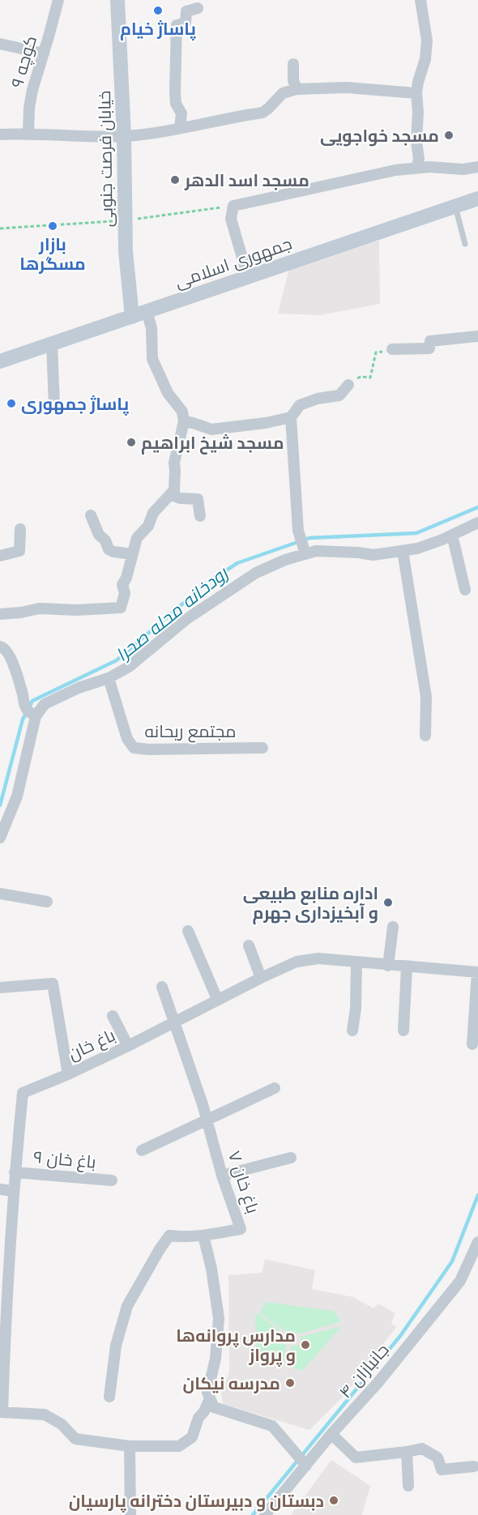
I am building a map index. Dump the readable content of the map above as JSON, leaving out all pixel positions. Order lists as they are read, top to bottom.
{
  "streets": {
    "street": [
      "کوچه ۹",
      "خیابان فرصت جنوبی",
      "جمهوری اسلامی",
      "مجتمع ریحانه",
      "باغ خان",
      "باغ خان ۹",
      "باغ خان ۷",
      "جانبازان ۴"
    ]
  },
  "crossings": [
    ["خیابان فرصت جنوبی", "جمهوری اسلامی"],
    ["باغ خان", "باغ خان ۹"],
    ["باغ خان", "باغ خان ۷"]
  ],
  "water": ["رودخانه محله صحرا"],
  "places": [
    "پاساژ خیام",
    "مسجد خواجویی",
    "مسجد اسد الدهر",
    "بازار مسگرها",
    "پاساژ جمهوری",
    "مسجد شیخ ابراهیم",
    "اداره منابع طبیعی و آبخیزداری جهرم",
    "مدارس پروانه‌ها و پرواز",
    "مدرسه نیکان",
    "دبستان و دبیرستان دخترانه پارسیان"
  ]
}
